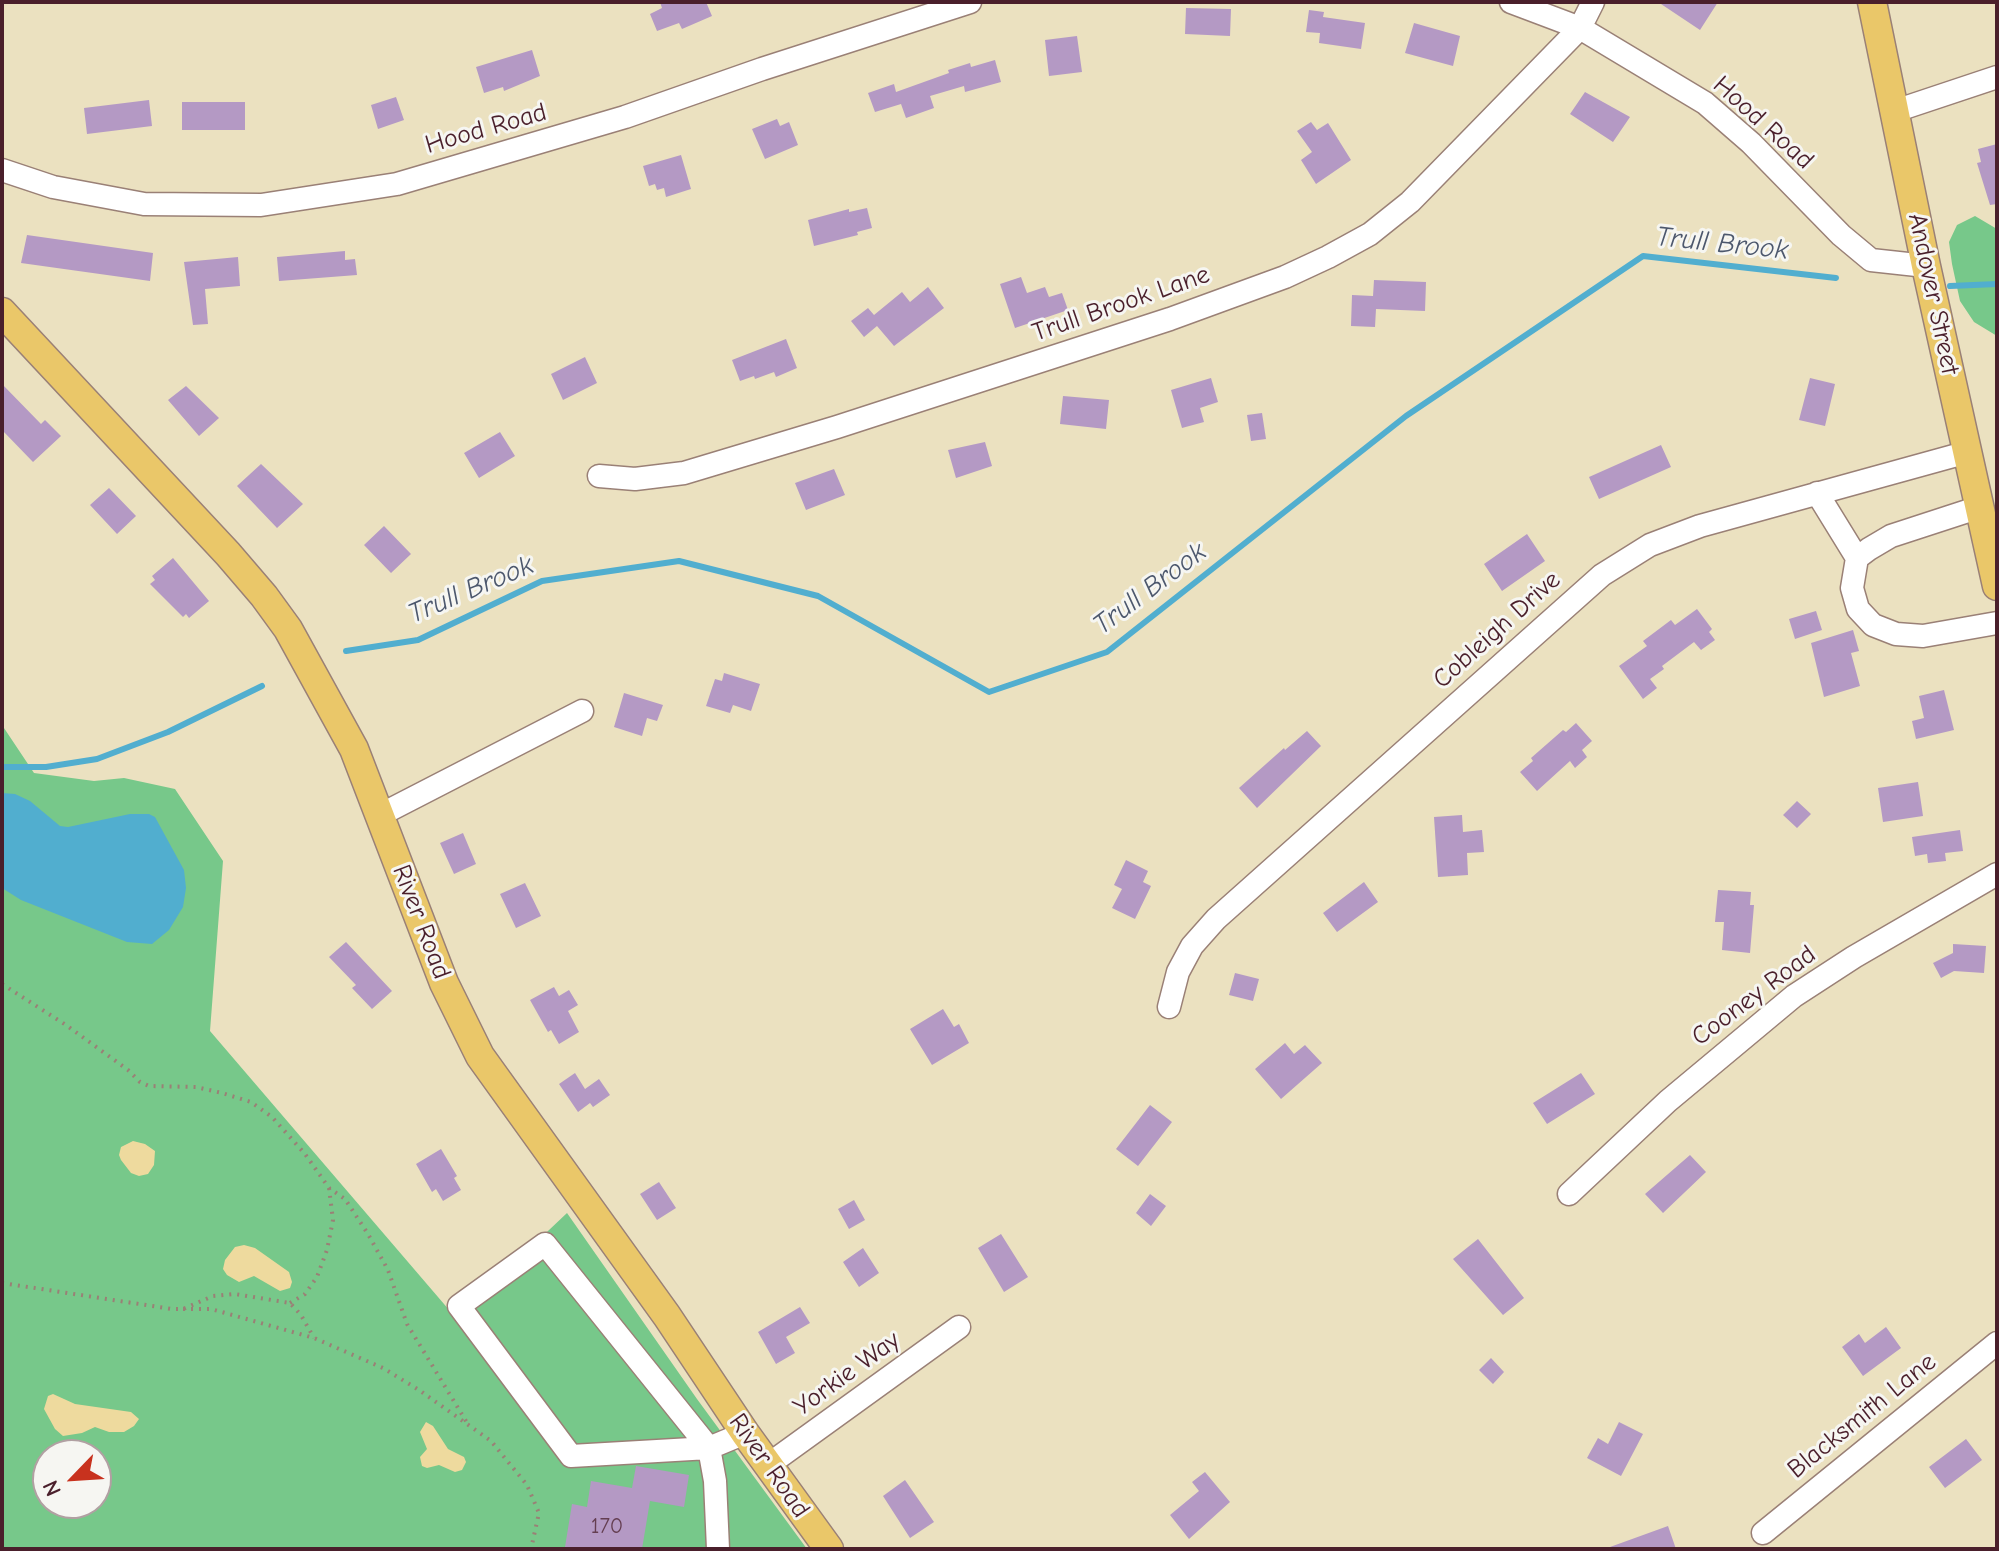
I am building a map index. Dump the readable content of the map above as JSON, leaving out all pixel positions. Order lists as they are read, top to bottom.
{
  "streets": {
    "main road": ["Andover Street", "River Road"],
    "street": [
      "Hood Road",
      "Trull Brook Lane",
      "Cobleigh Drive",
      "Cooney Road",
      "Yorkie Way",
      "Blacksmith Lane"
    ]
  },
  "crossings": [
    ["Hood Road", "Andover Street"],
    ["Hood Road", "Trull Brook Lane"],
    ["Andover Street", "Cobleigh Drive"],
    ["River Road", "Yorkie Way"]
  ],
  "water": ["Trull Brook"],
  "house_numbers": ["170"],
  "north": "bottom left"
}
